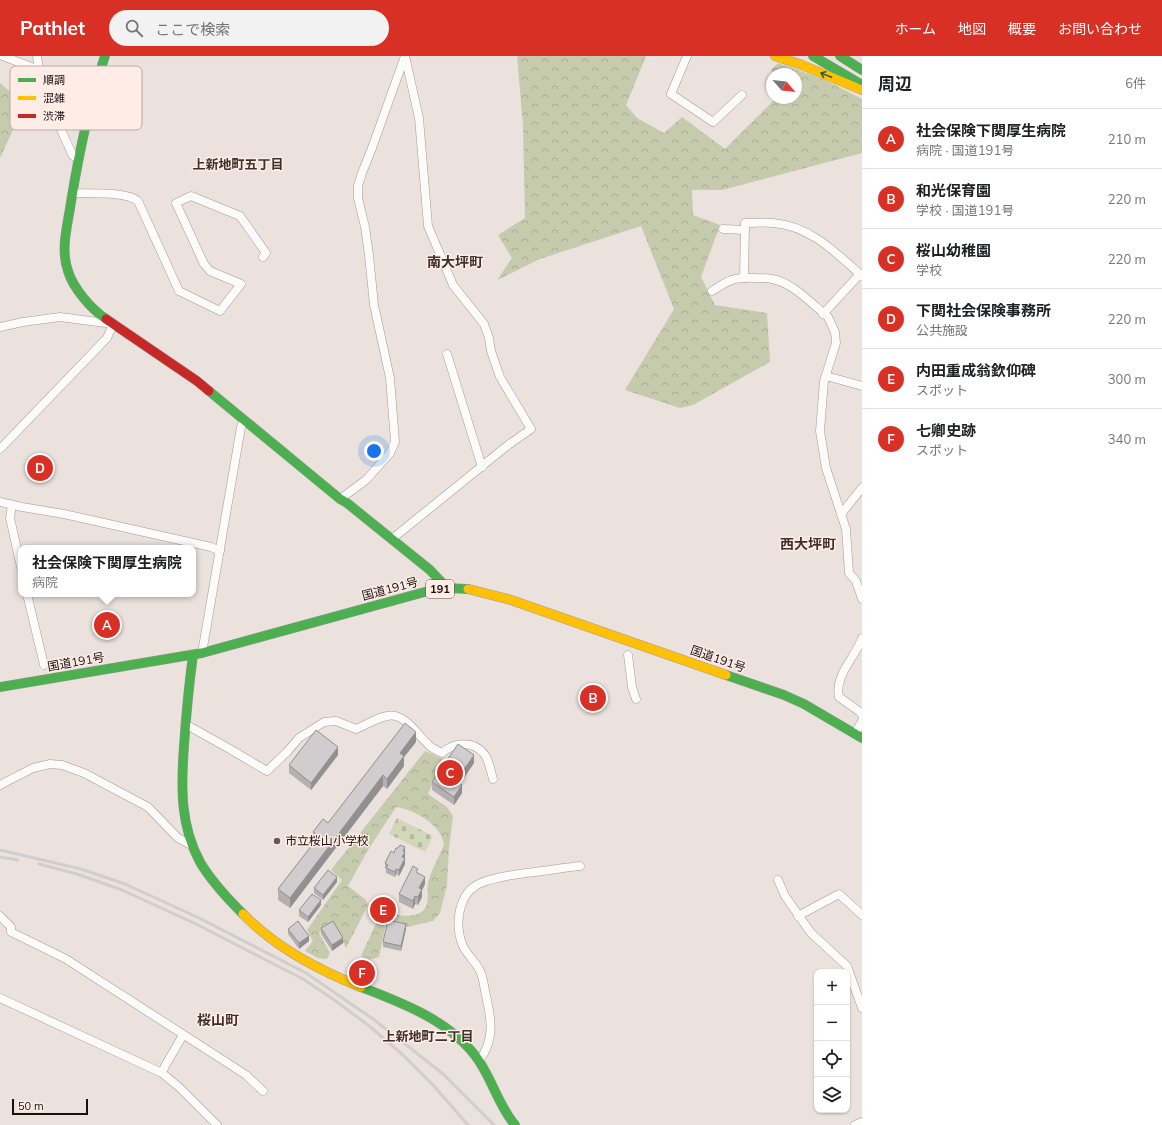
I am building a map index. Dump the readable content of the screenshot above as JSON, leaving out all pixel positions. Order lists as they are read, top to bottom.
{
  "streets": {
    "main road": ["国道191号", "191"]
  },
  "districts": [
    "上新地町五丁目",
    "南大坪町",
    "西大坪町",
    "桜山町",
    "上新地町二丁目"
  ],
  "places": ["市立桜山小学校"],
  "legend": ["順調", "混雑", "渋滞"],
  "scale_bar": "50 m",
  "north": "bottom right",
  "page": {
    "header": "Pathlet",
    "search": "ここで検索",
    "nav": [
      "ホーム",
      "地図",
      "概要",
      "お問い合わせ"
    ],
    "heading": ["周辺", "6件"],
    "list": [
      {
        "mark": "A",
        "name": "社会保険下関厚生病院",
        "note": "病院 · 国道191号",
        "value": "210 m"
      },
      {
        "mark": "B",
        "name": "和光保育園",
        "note": "学校 · 国道191号",
        "value": "220 m"
      },
      {
        "mark": "C",
        "name": "桜山幼稚園",
        "note": "学校",
        "value": "220 m"
      },
      {
        "mark": "D",
        "name": "下関社会保険事務所",
        "note": "公共施設",
        "value": "220 m"
      },
      {
        "mark": "E",
        "name": "内田重成翁欽仰碑",
        "note": "スポット",
        "value": "300 m"
      },
      {
        "mark": "F",
        "name": "七卿史跡",
        "note": "スポット",
        "value": "340 m"
      }
    ],
    "pins": [
      "D",
      "A",
      "B",
      "C",
      "E",
      "F"
    ],
    "popup": ["社会保険下関厚生病院", "病院"],
    "map_buttons": ["+", "−"],
    "scale": "50 m"
  }
}
